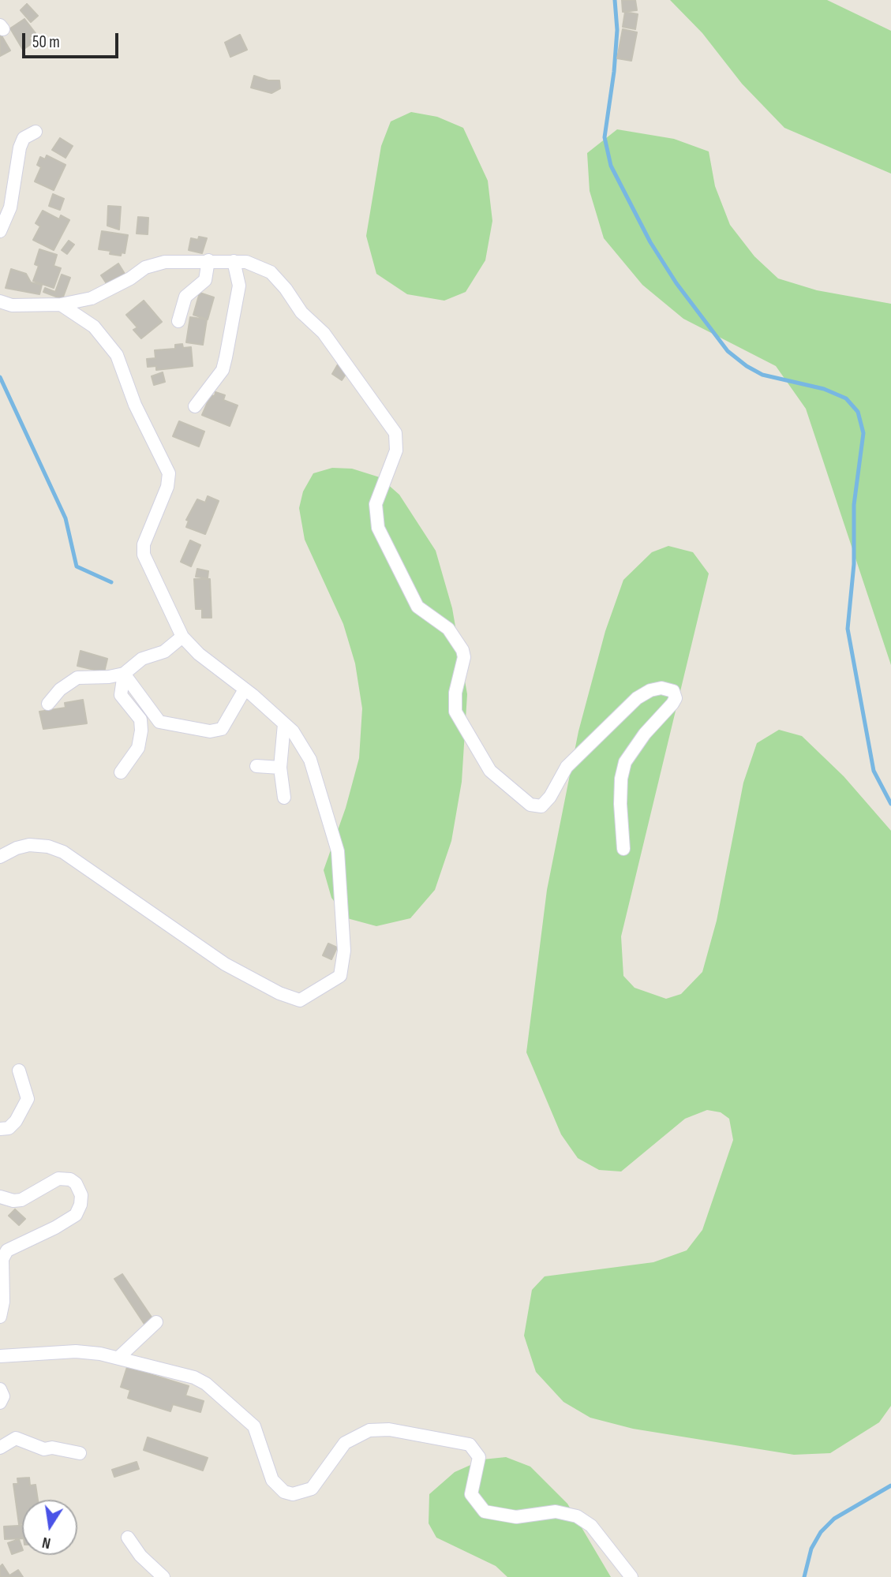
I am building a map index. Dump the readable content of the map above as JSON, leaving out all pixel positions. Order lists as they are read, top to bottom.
{
  "scale_bar": "50 m",
  "north": "bottom"
}
